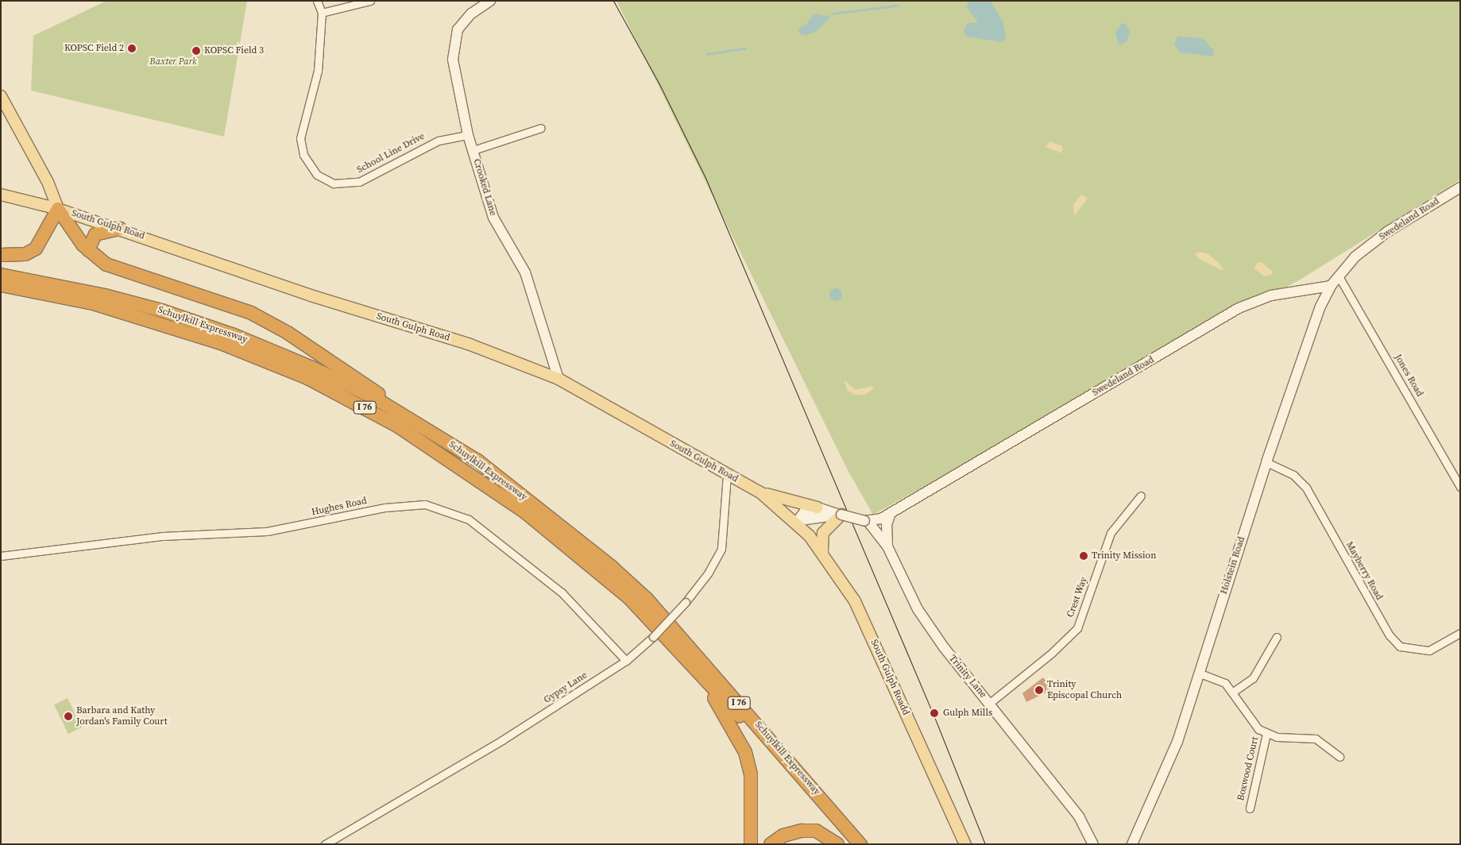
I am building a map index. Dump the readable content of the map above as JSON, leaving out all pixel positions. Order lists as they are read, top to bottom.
{
  "streets": {
    "highway": ["Schuylkill Expressway", "I 76"],
    "main road": [
      "Crooked Lane",
      "Swedeland Road",
      "South Gulph Road",
      "Holstein Road",
      "Trinity Lane",
      "South Gulph Roadd"
    ],
    "street": [
      "School Line Drive",
      "Jones Road",
      "Hughes Road",
      "Mayberry Road",
      "Crest Way",
      "Gypsy Lane",
      "Boxwood Court"
    ]
  },
  "crossings": [
    ["School Line Drive", "Crooked Lane"],
    ["Crooked Lane", "South Gulph Road"],
    ["Swedeland Road", "Jones Road"],
    ["Swedeland Road", "Holstein Road"],
    ["Swedeland Road", "Trinity Lane"],
    ["South Gulph Road", "South Gulph Roadd"],
    ["South Gulph Road", "Gypsy Lane"],
    ["Hughes Road", "Gypsy Lane"],
    ["Holstein Road", "Mayberry Road"],
    ["Crest Way", "Trinity Lane"]
  ],
  "parks": ["Baxter Park"],
  "places": [
    "KOPSC Field 2",
    "KOPSC Field 3",
    "Trinity Mission",
    "Trinity Episcopal Church",
    "Gulph Mills",
    "Barbara and Kathy Jordan's Family Court"
  ]
}
